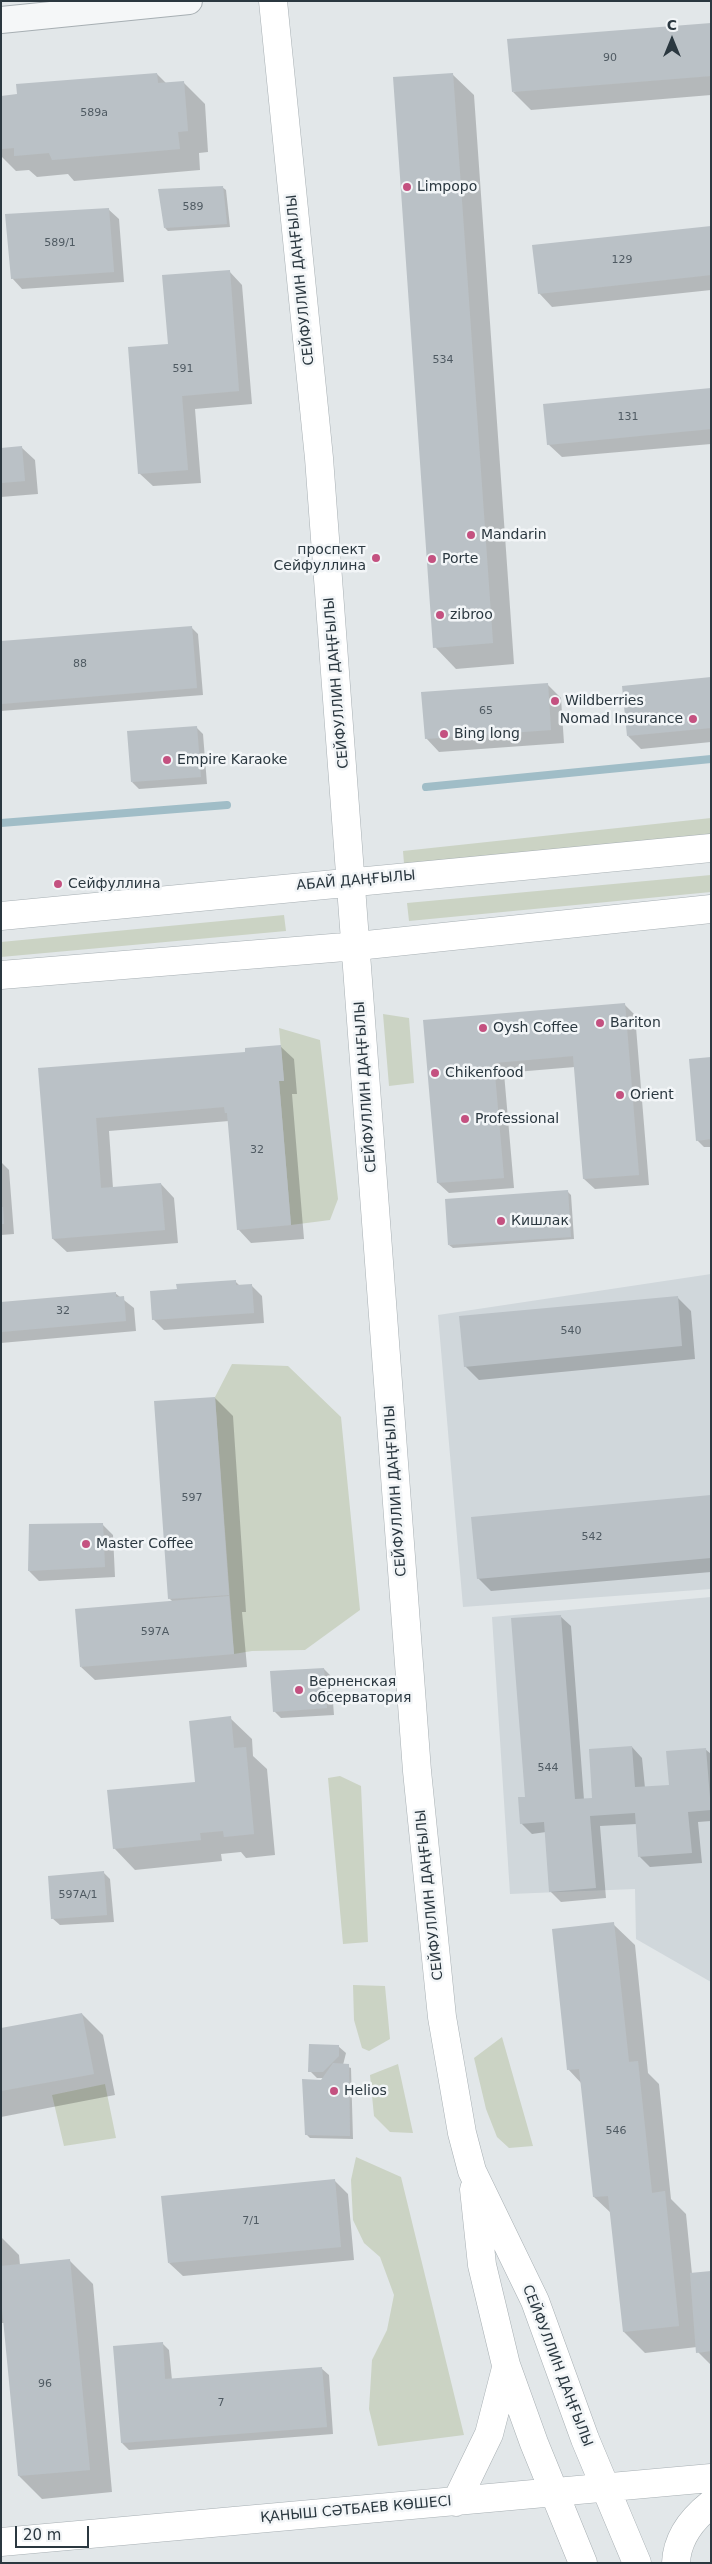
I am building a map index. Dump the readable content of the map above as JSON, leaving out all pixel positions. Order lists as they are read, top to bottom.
{
  "streets": {
    "main road": ["СЕЙФУЛЛИН ДАҢҒЫЛЫ", "АБАЙ ДАҢҒЫЛЫ", "ҚАНЫШ СӘТБАЕВ КӨШЕСІ"]
  },
  "crossings": [
    ["СЕЙФУЛЛИН ДАҢҒЫЛЫ", "АБАЙ ДАҢҒЫЛЫ"],
    ["СЕЙФУЛЛИН ДАҢҒЫЛЫ", "ҚАНЫШ СӘТБАЕВ КӨШЕСІ"]
  ],
  "places": [
    "Limpopo",
    "Mandarin",
    "проспект Сейфуллина",
    "Porte",
    "zibroo",
    "Wildberries",
    "Nomad Insurance",
    "Bing long",
    "Empire Karaoke",
    "Сейфуллина",
    "Bariton",
    "Oysh Coffee",
    "Chikenfood",
    "Orient",
    "Professional",
    "Кишлак",
    "Master Coffee",
    "Верненская обсерватория",
    "Helios"
  ],
  "house_numbers": [
    "90",
    "589а",
    "589",
    "589/1",
    "129",
    "534",
    "591",
    "131",
    "88",
    "65",
    "32",
    "32",
    "540",
    "597",
    "542",
    "597А",
    "544",
    "597А/1",
    "546",
    "7/1",
    "96",
    "7"
  ],
  "scale_bar": "20 m",
  "north": "top"
}
